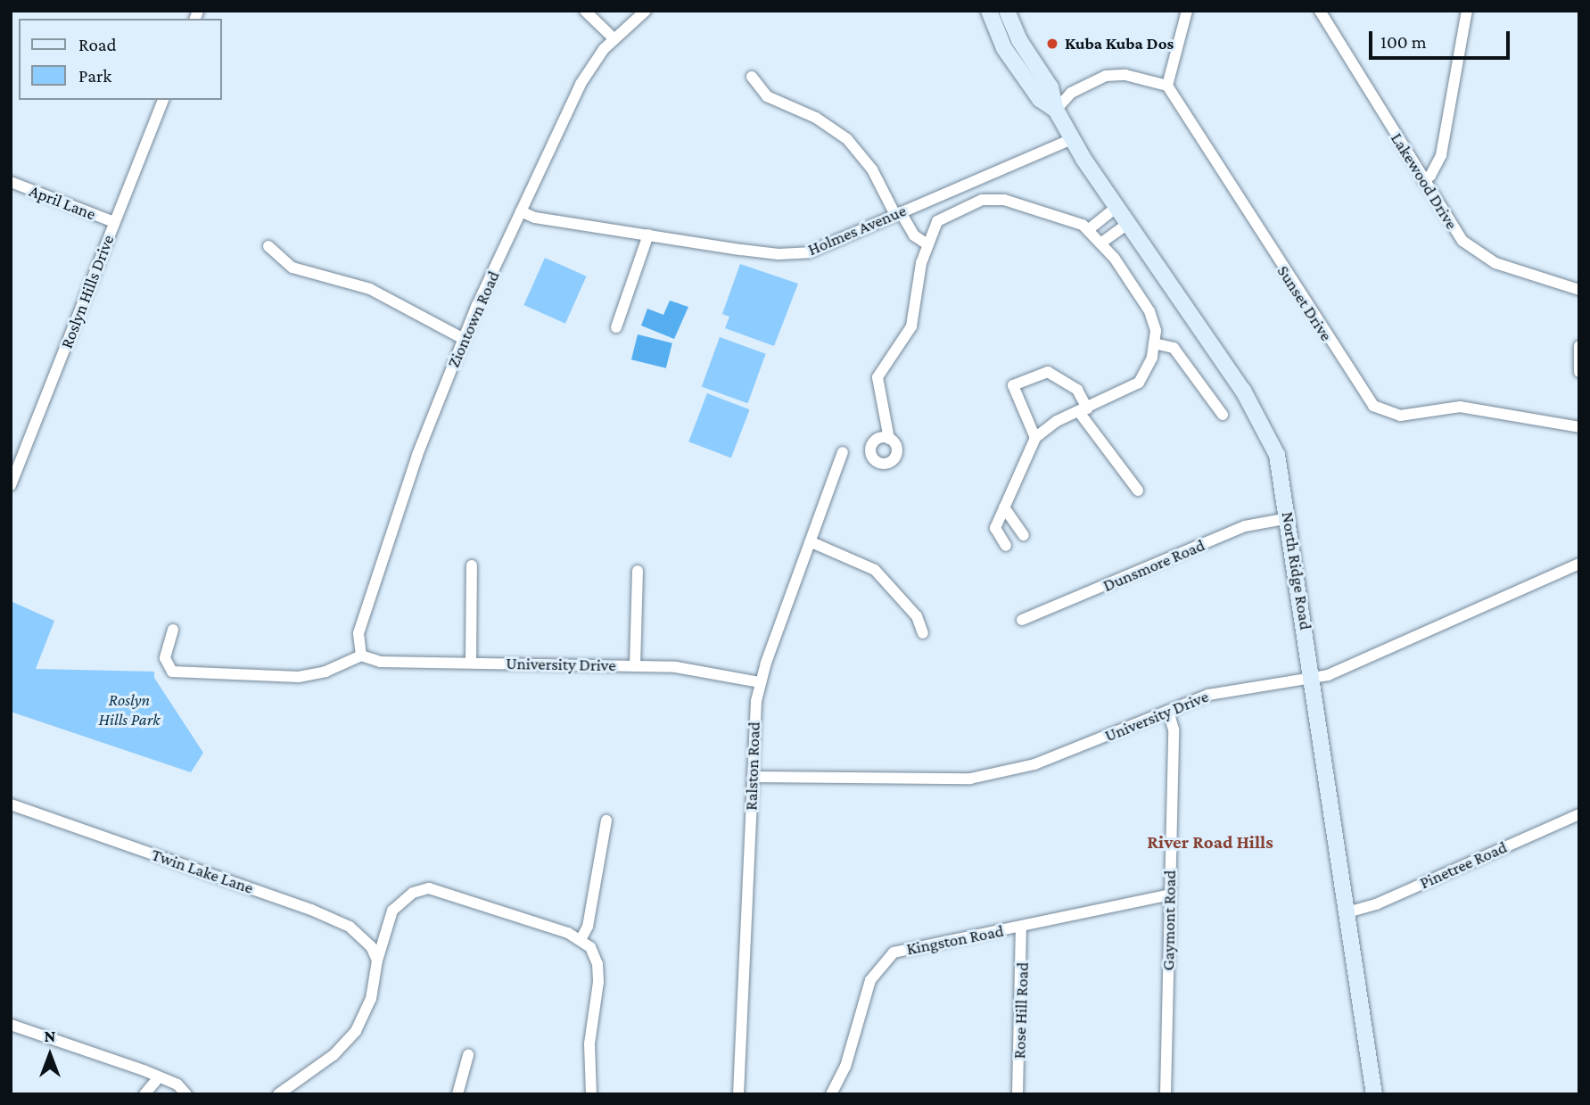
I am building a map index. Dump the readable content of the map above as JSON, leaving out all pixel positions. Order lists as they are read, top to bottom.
{
  "streets": {
    "main road": ["North Ridge Road"],
    "street": [
      "Lakewood Drive",
      "April Lane",
      "Holmes Avenue",
      "Roslyn Hills Drive",
      "Sunset Drive",
      "Ziontown Road",
      "Dunsmore Road",
      "University Drive",
      "Ralston Road",
      "Pinetree Road",
      "Twin Lake Lane",
      "Gaymont Road",
      "Kingston Road",
      "Rose Hill Road"
    ]
  },
  "crossings": [
    ["April Lane", "Roslyn Hills Drive"],
    ["Holmes Avenue", "Ziontown Road"],
    ["Holmes Avenue", "North Ridge Road"],
    ["Ziontown Road", "University Drive"],
    ["Dunsmore Road", "North Ridge Road"],
    ["North Ridge Road", "University Drive"],
    ["North Ridge Road", "Pinetree Road"],
    ["University Drive", "Ralston Road"],
    ["University Drive", "Gaymont Road"],
    ["Gaymont Road", "Kingston Road"],
    ["Kingston Road", "Rose Hill Road"]
  ],
  "districts": ["River Road Hills"],
  "parks": ["Roslyn Hills Park"],
  "places": ["Kuba Kuba Dos"],
  "legend": ["Road", "Park"],
  "scale_bar": "100 m",
  "north": "top"
}
